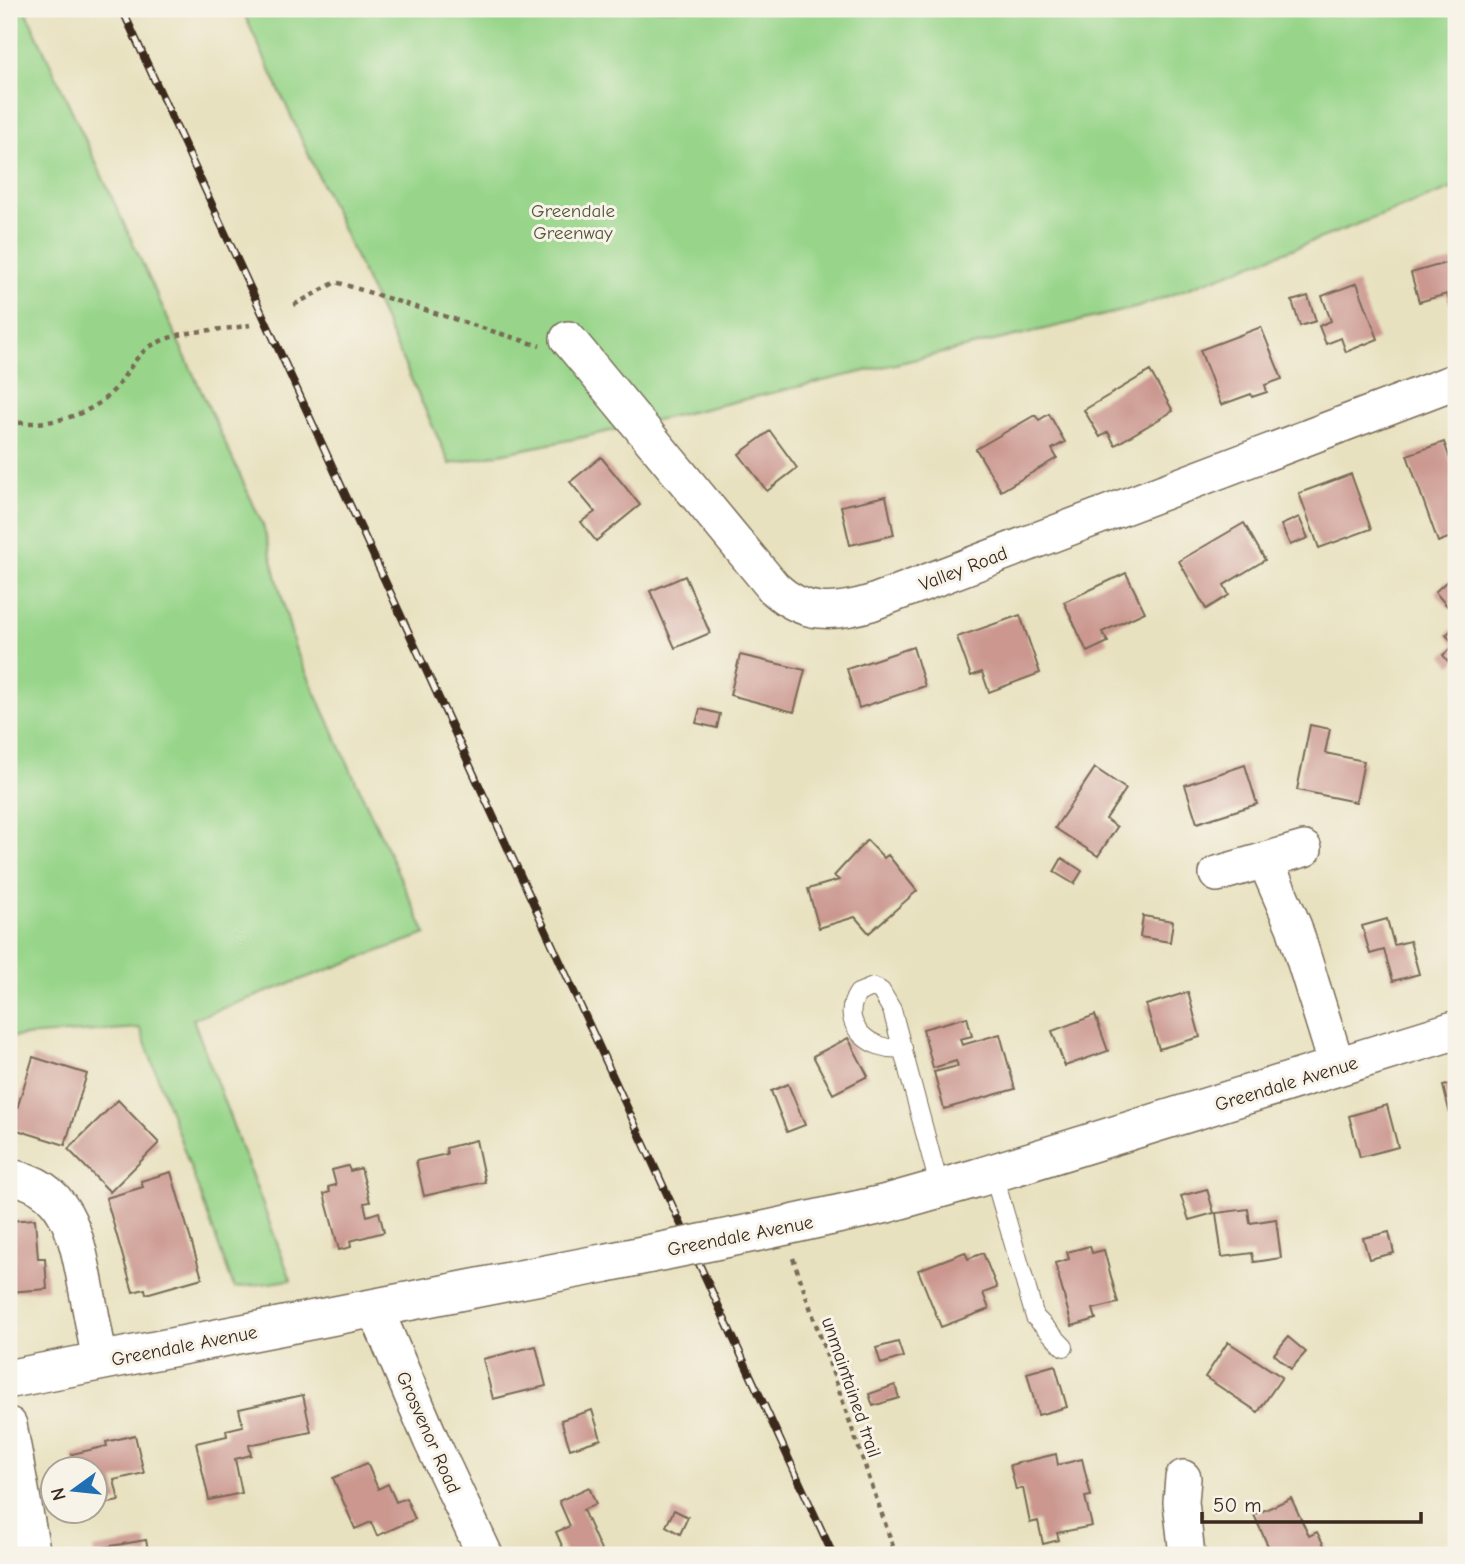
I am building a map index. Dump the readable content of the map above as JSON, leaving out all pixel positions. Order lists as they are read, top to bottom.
{
  "streets": {
    "main road": ["Greendale Avenue"],
    "street": ["Valley Road", "Grosvenor Road"],
    "path": ["unmaintained trail"]
  },
  "crossings": [
    ["Greendale Avenue", "unmaintained trail"],
    ["Greendale Avenue", "Grosvenor Road"]
  ],
  "parks": ["Greendale Greenway"],
  "scale_bar": "50 m",
  "north": "left"
}
